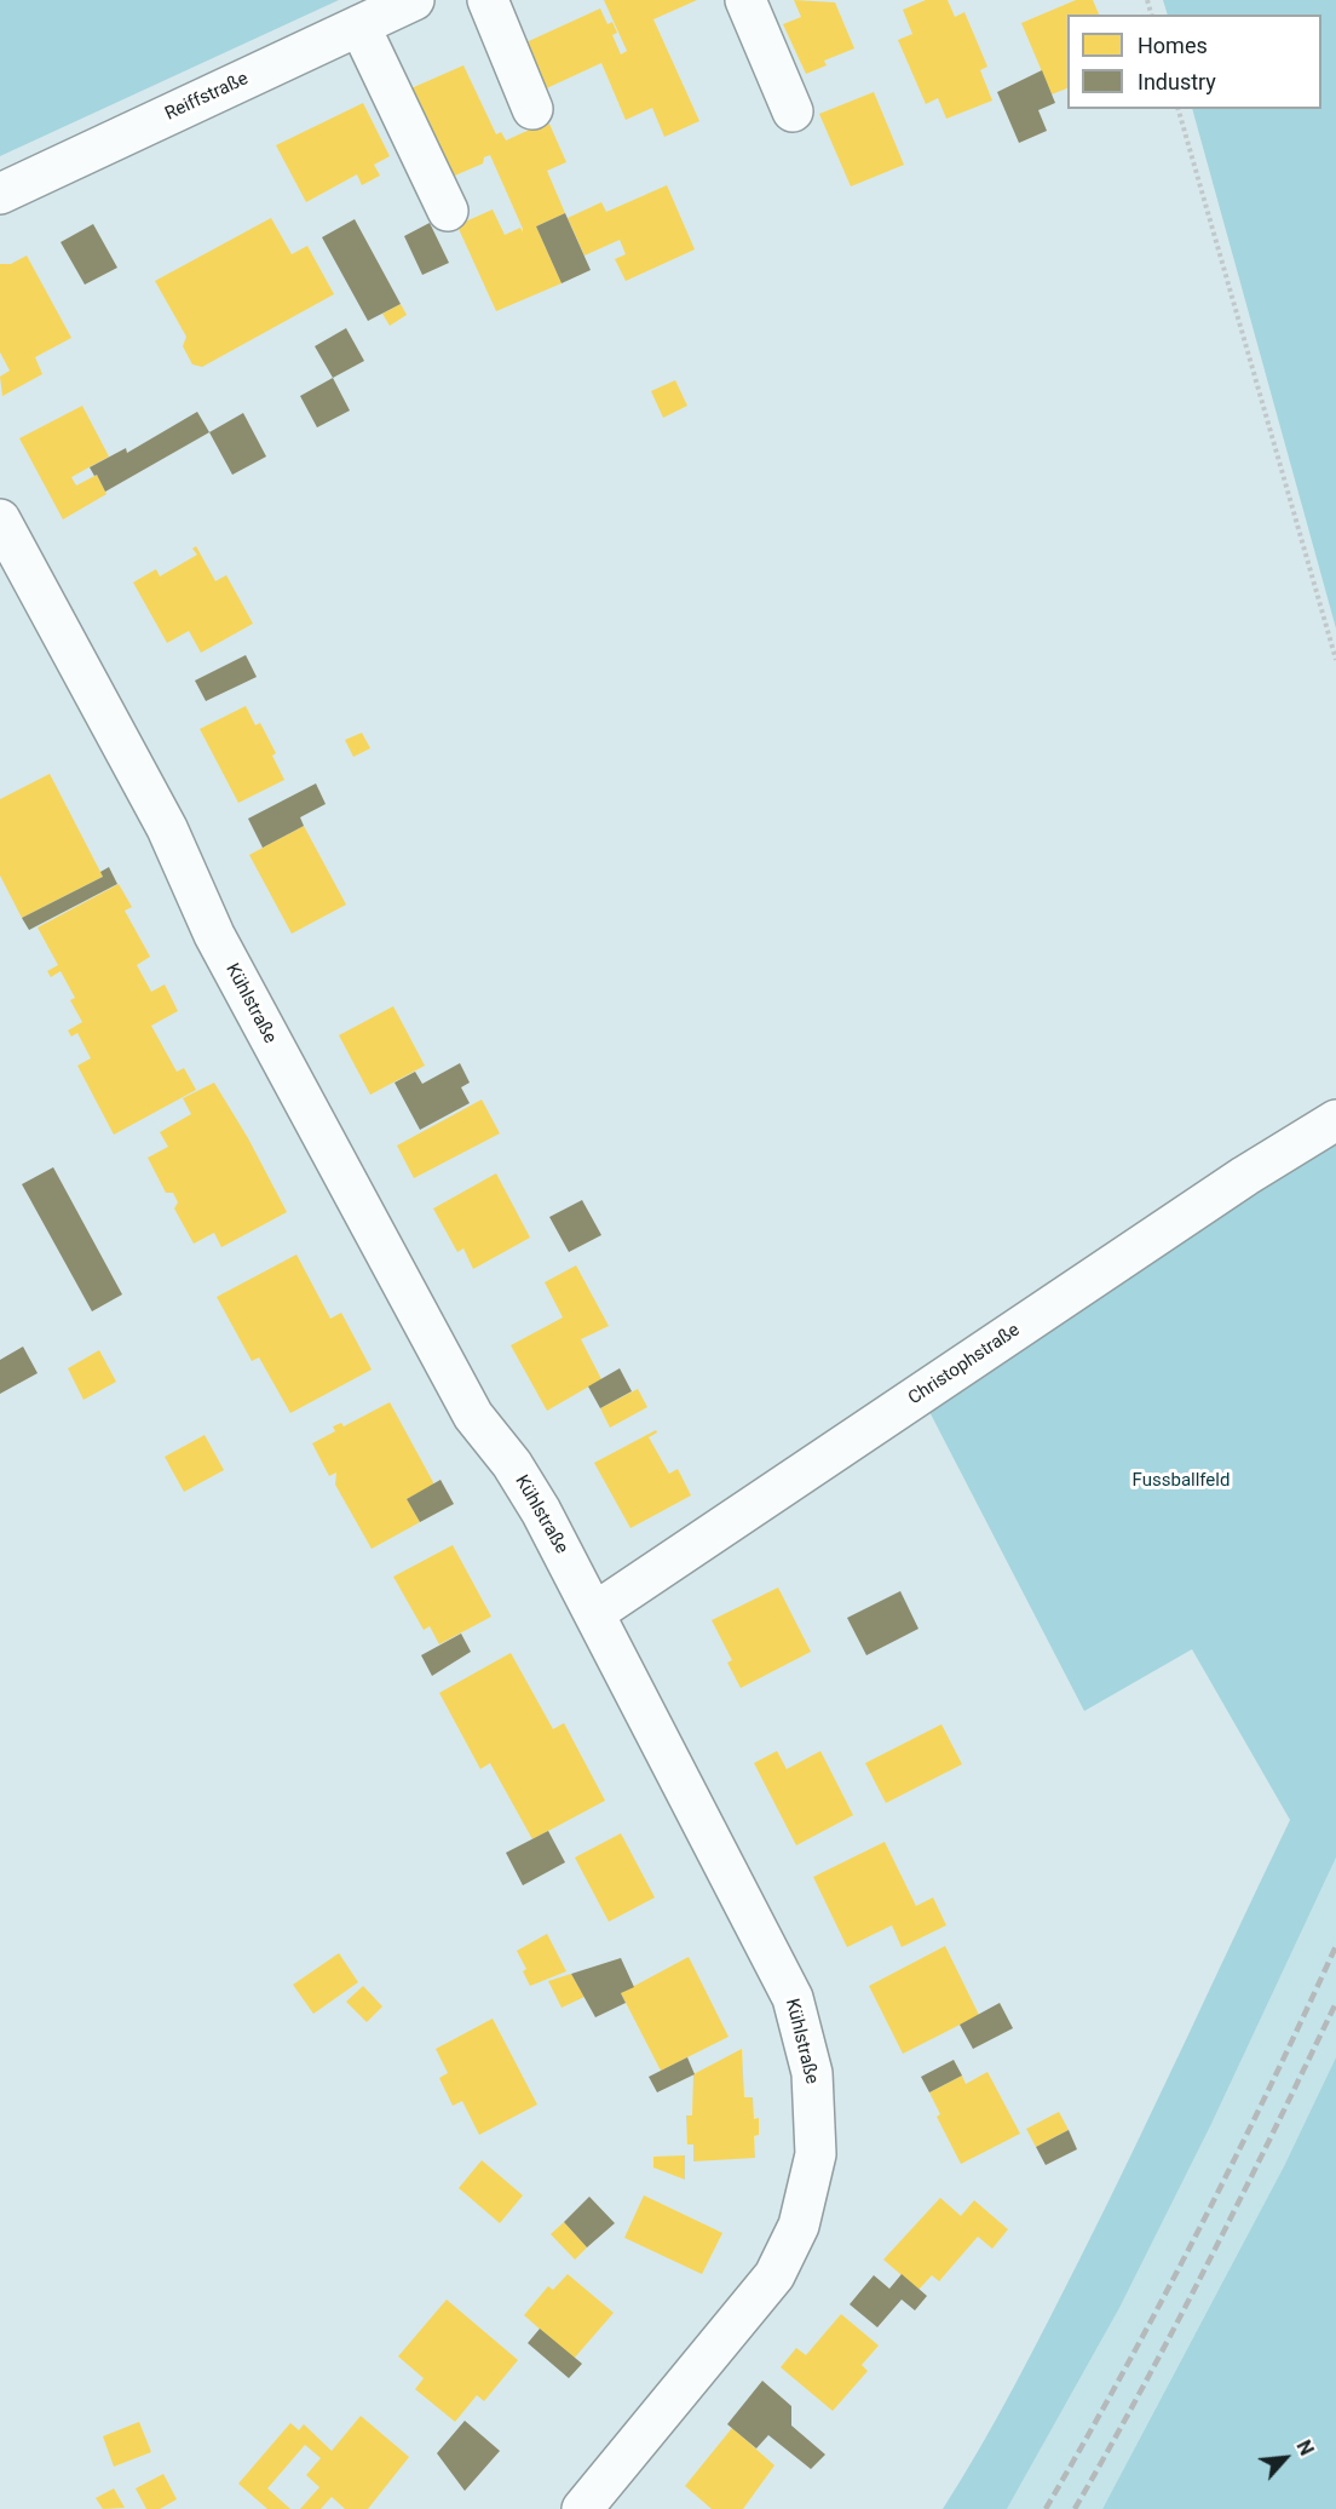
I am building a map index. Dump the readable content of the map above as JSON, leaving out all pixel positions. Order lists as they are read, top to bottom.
{
  "streets": {
    "street": ["Reiffstraße", "Kühlstraße", "Christophstraße"]
  },
  "crossings": [
    ["Kühlstraße", "Christophstraße"]
  ],
  "parks": ["Fussballfeld"],
  "legend": ["Homes", "Industry"],
  "north": "top right"
}
